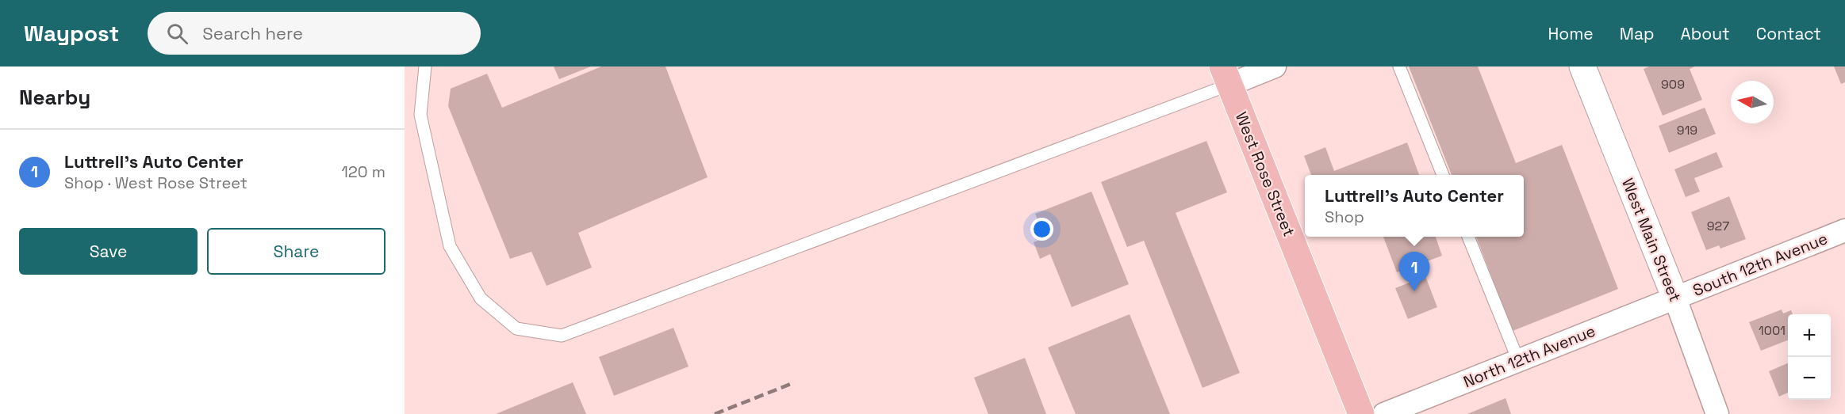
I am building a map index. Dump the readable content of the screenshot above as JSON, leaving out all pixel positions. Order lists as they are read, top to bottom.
{
  "streets": {
    "main road": ["West Rose Street"],
    "street": ["West Main Street", "South 12th Avenue", "North 12th Avenue"]
  },
  "crossings": [
    ["West Main Street", "South 12th Avenue"],
    ["West Main Street", "North 12th Avenue"],
    ["South 12th Avenue", "North 12th Avenue"]
  ],
  "house_numbers": [
    "909",
    "919",
    "927",
    "1001"
  ],
  "north": "left",
  "page": {
    "header": "Waypost",
    "search": "Search here",
    "nav": [
      "Home",
      "Map",
      "About",
      "Contact"
    ],
    "heading": "Nearby",
    "list": [
      {
        "mark": "1",
        "name": "Luttrell's Auto Center",
        "note": "Shop · West Rose Street",
        "value": "120 m"
      }
    ],
    "popup": ["Luttrell's Auto Center", "Shop"],
    "buttons": ["Save", "Share"],
    "pins": "1",
    "map_buttons": ["+", "−"]
  }
}
